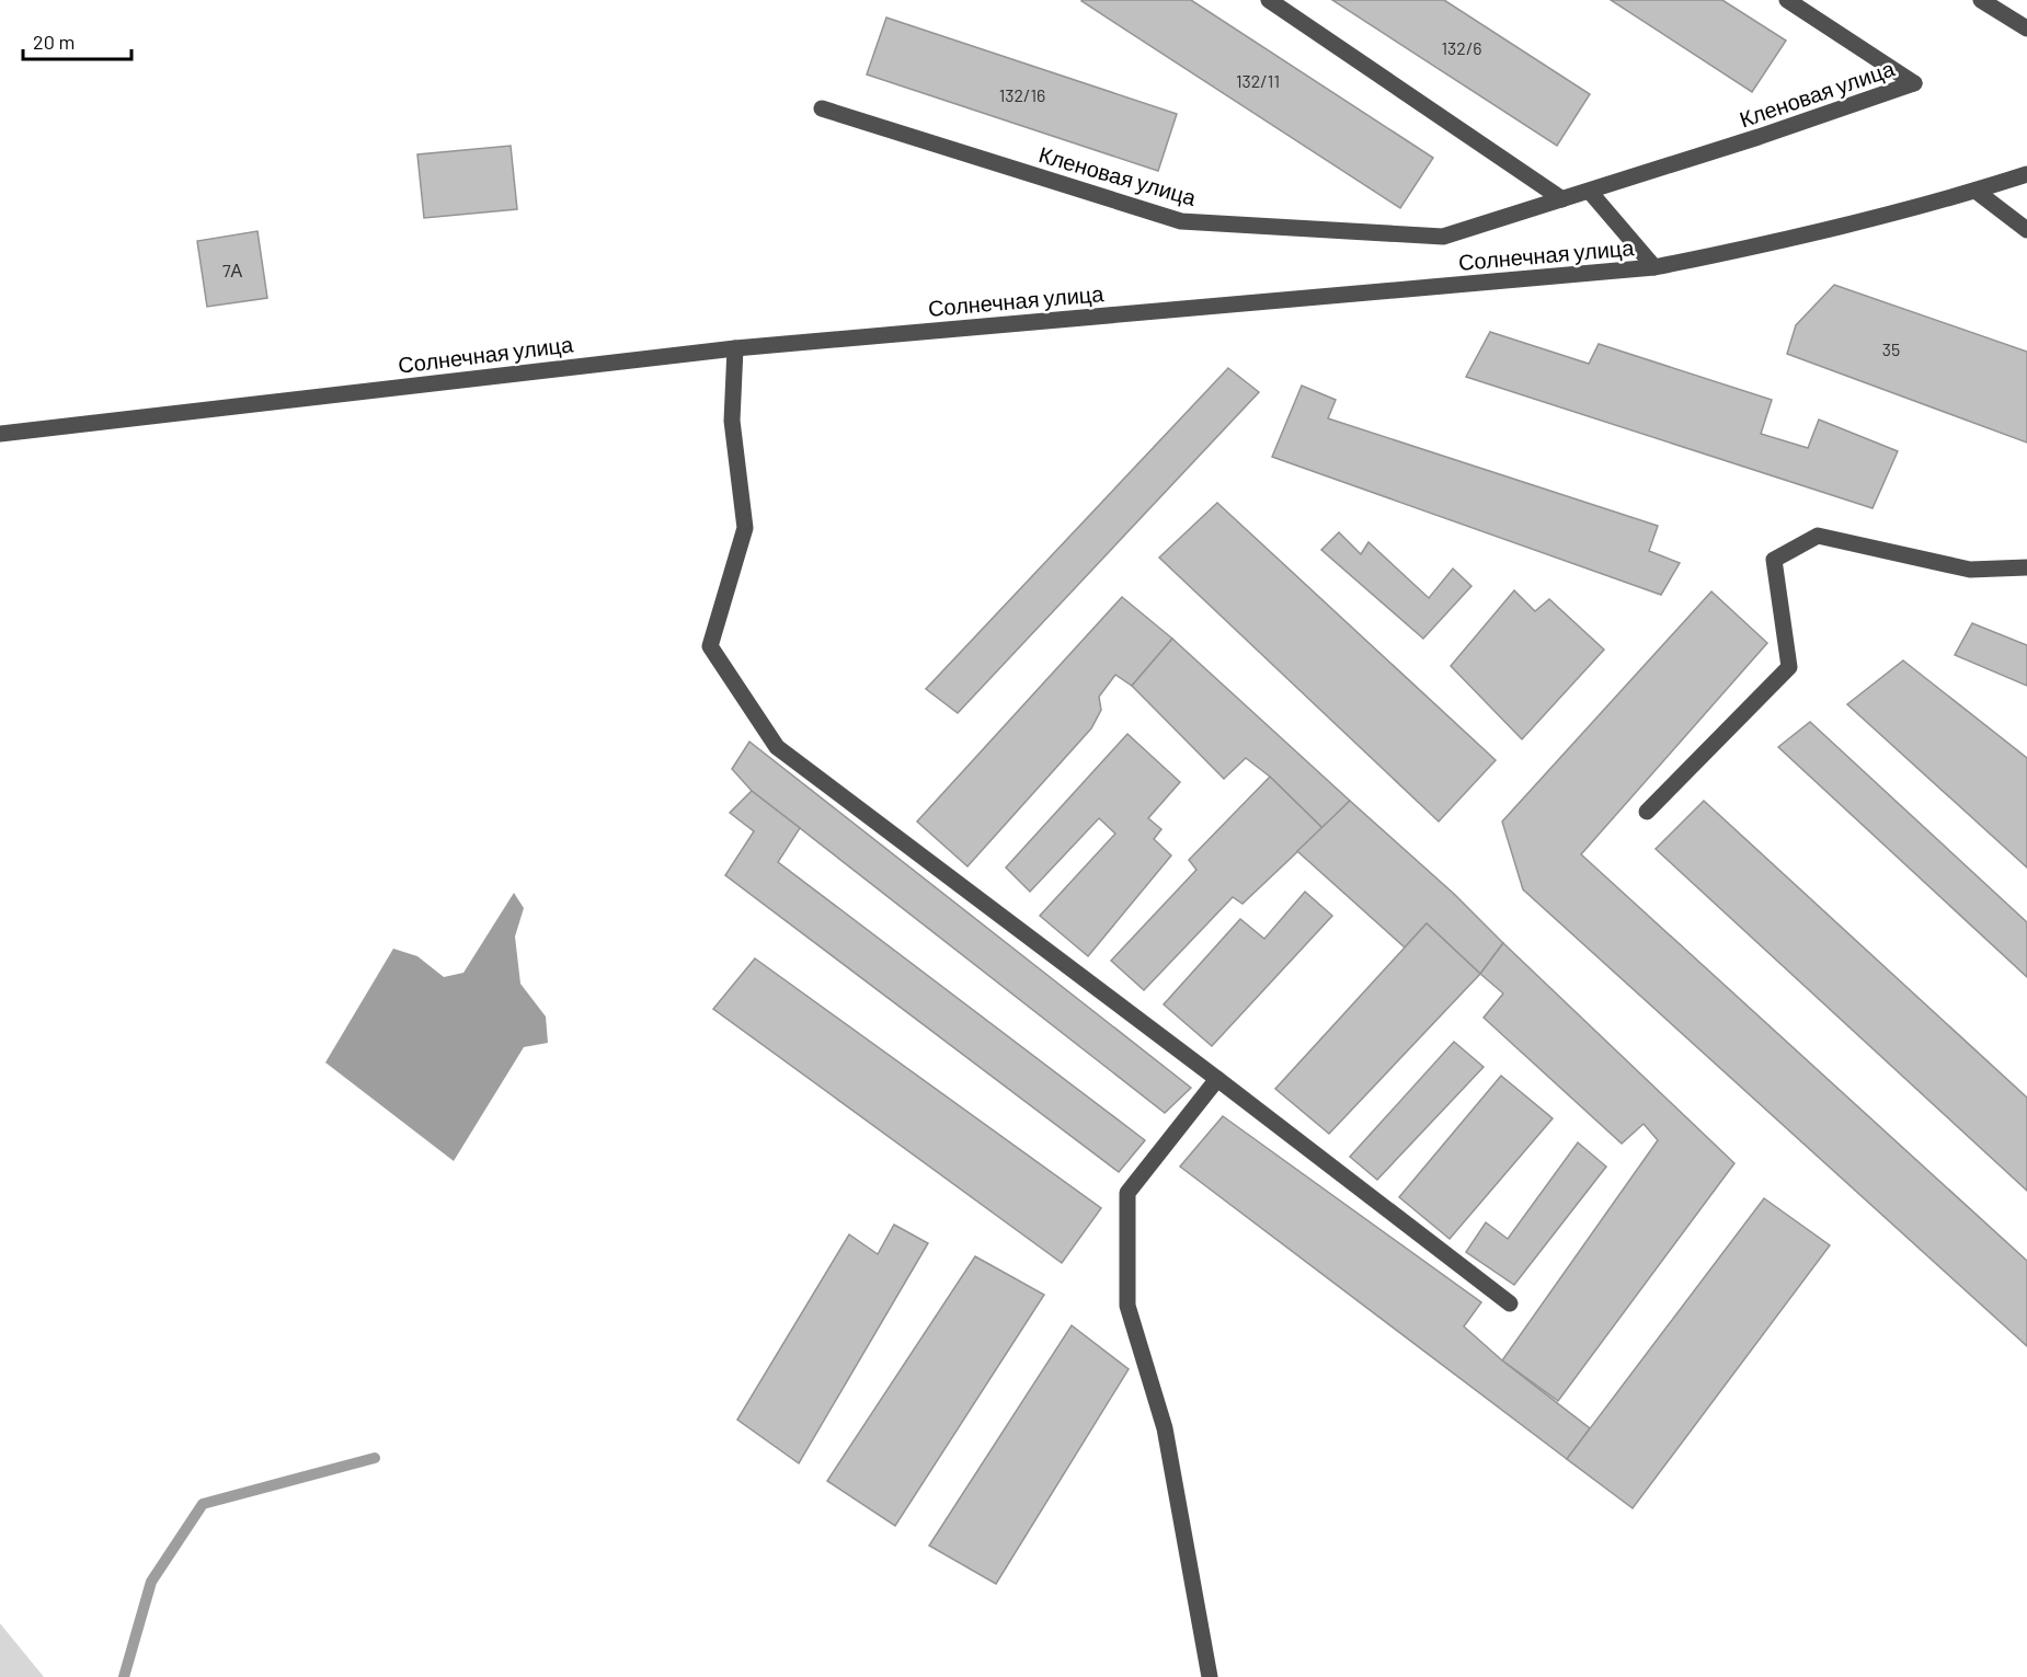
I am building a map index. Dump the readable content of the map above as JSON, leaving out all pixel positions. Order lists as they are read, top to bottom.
{
  "streets": {
    "street": ["Кленовая улица", "Солнечная улица"]
  },
  "house_numbers": [
    "132/6",
    "132/11",
    "132/16",
    "7А",
    "35"
  ],
  "scale_bar": "20 m"
}
